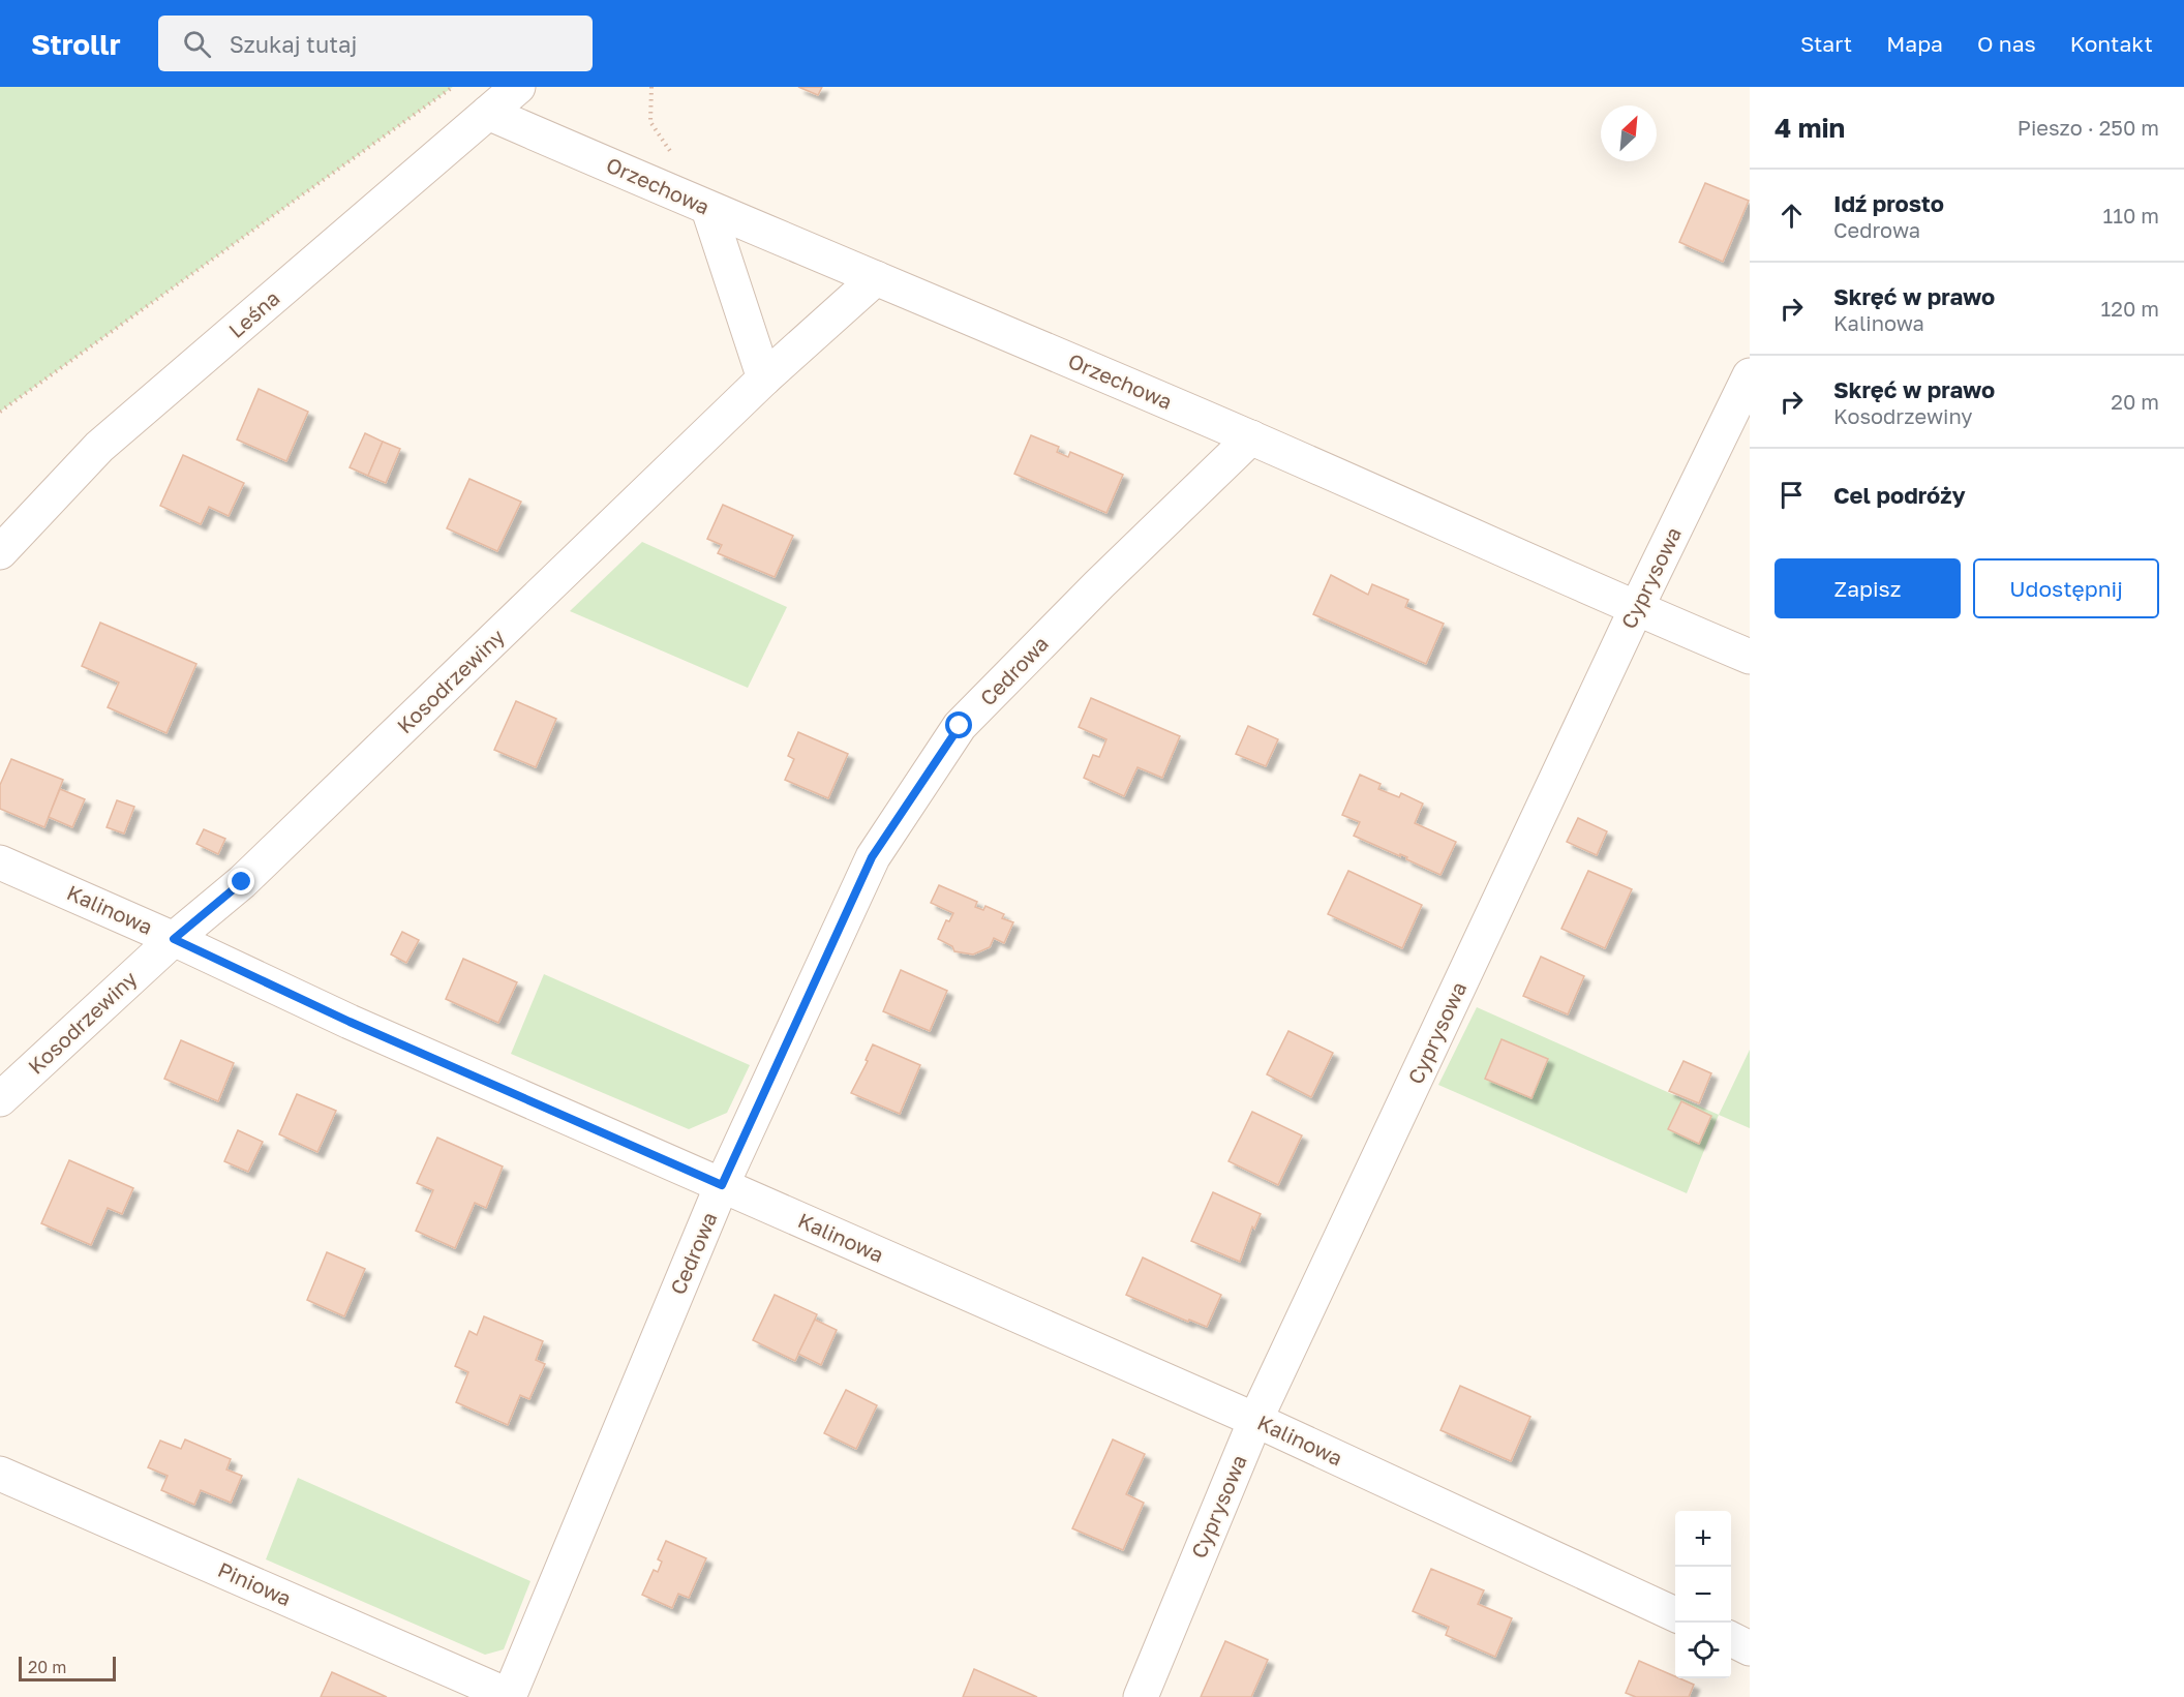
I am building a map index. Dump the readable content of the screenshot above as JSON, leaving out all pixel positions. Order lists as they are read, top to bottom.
{
  "streets": {
    "street": [
      "Orzechowa",
      "Leśna",
      "Cyprysowa",
      "Cedrowa",
      "Kosodrzewiny",
      "Kalinowa",
      "Piniowa"
    ]
  },
  "crossings": [
    ["Orzechowa", "Leśna"],
    ["Orzechowa", "Cyprysowa"],
    ["Orzechowa", "Cedrowa"],
    ["Orzechowa", "Kosodrzewiny"],
    ["Cyprysowa", "Kalinowa"],
    ["Cedrowa", "Kalinowa"],
    ["Cedrowa", "Piniowa"],
    ["Kosodrzewiny", "Kalinowa"]
  ],
  "scale_bar": "20 m",
  "north": "top right",
  "page": {
    "header": "Strollr",
    "search": "Szukaj tutaj",
    "nav": [
      "Start",
      "Mapa",
      "O nas",
      "Kontakt"
    ],
    "heading": ["4 min", "Pieszo · 250 m"],
    "list": [
      ["Idź prosto", "Cedrowa", "110 m"],
      ["Skręć w prawo", "Kalinowa", "120 m"],
      ["Skręć w prawo", "Kosodrzewiny", "20 m"],
      "Cel podróży"
    ],
    "buttons": ["Zapisz", "Udostępnij"],
    "map_buttons": ["+", "−"],
    "scale": "20 m"
  }
}
